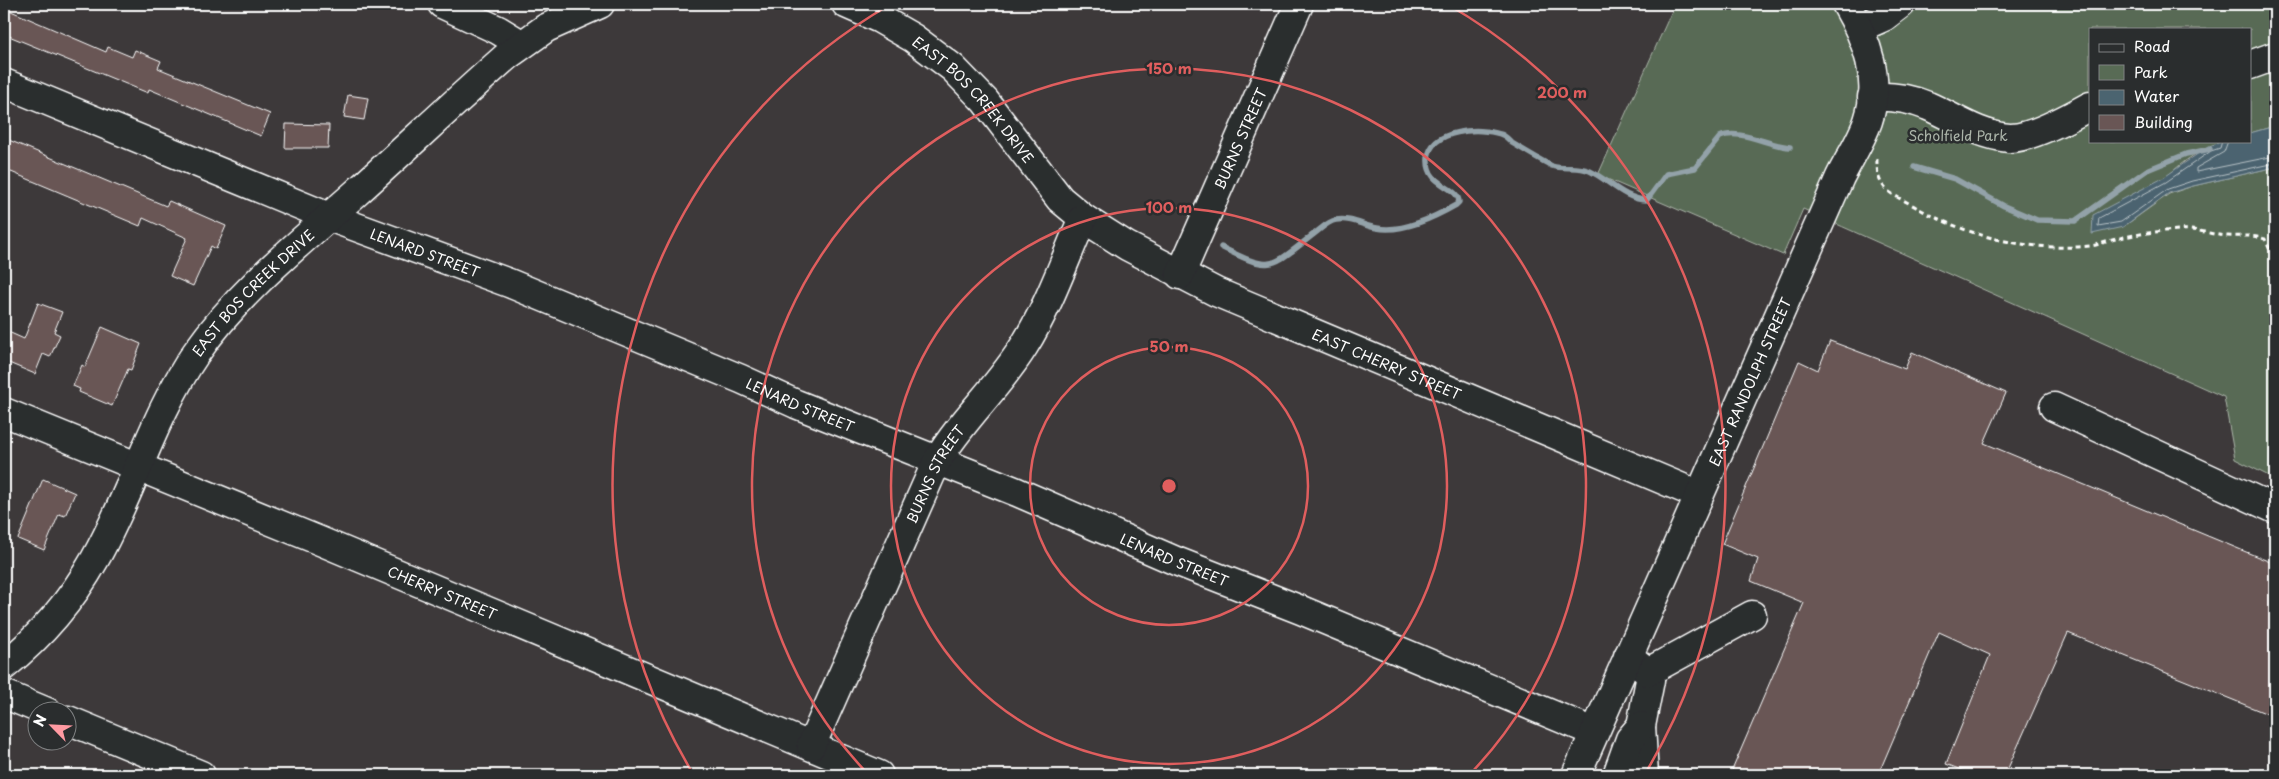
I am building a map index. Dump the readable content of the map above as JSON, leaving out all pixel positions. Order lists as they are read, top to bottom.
{
  "streets": {
    "street": [
      "EAST BOS CREEK DRIVE",
      "BURNS STREET",
      "LENARD STREET",
      "EAST CHERRY STREET",
      "EAST RANDOLPH STREET",
      "CHERRY STREET"
    ]
  },
  "crossings": [
    ["EAST BOS CREEK DRIVE", "BURNS STREET"],
    ["EAST BOS CREEK DRIVE", "LENARD STREET"],
    ["EAST BOS CREEK DRIVE", "EAST CHERRY STREET"],
    ["EAST BOS CREEK DRIVE", "CHERRY STREET"],
    ["BURNS STREET", "LENARD STREET"],
    ["BURNS STREET", "EAST CHERRY STREET"],
    ["BURNS STREET", "CHERRY STREET"],
    ["LENARD STREET", "EAST RANDOLPH STREET"],
    ["EAST CHERRY STREET", "EAST RANDOLPH STREET"]
  ],
  "parks": ["Scholfield Park"],
  "legend": [
    "Road",
    "Park",
    "Water",
    "Building"
  ],
  "north": "top left",
  "rings": [
    "150 m",
    "200 m",
    "100 m",
    "50 m"
  ]
}
